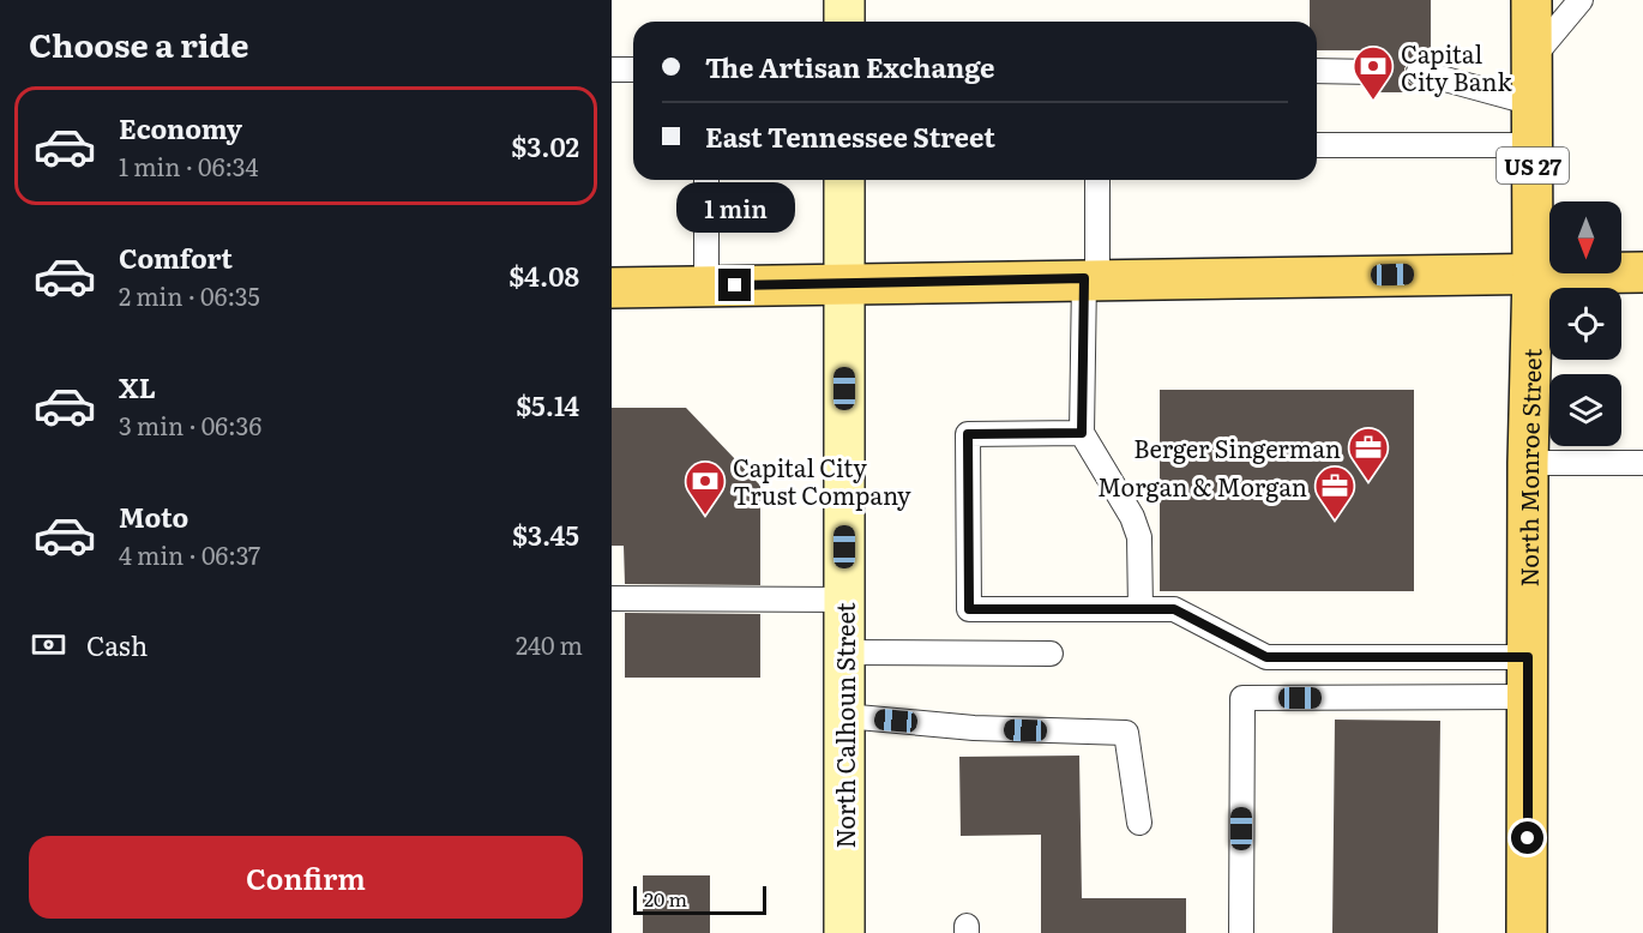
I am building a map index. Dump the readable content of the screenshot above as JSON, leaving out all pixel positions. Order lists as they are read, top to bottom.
{
  "streets": {
    "main road": ["US 27", "North Monroe Street"],
    "street": ["North Calhoun Street"]
  },
  "places": {
    "bank": ["Capital City Bank", "Capital City Trust Company"],
    "office": ["Berger Singerman", "Morgan & Morgan"]
  },
  "scale_bar": "20 m",
  "north": "bottom",
  "page": {
    "heading": "Choose a ride",
    "banner": ["The Artisan Exchange", "East Tennessee Street"],
    "list": [
      {
        "name": "Economy",
        "note": "1 min · 06:34",
        "value": "$3.02"
      },
      {
        "name": "Comfort",
        "note": "2 min · 06:35",
        "value": "$4.08"
      },
      {
        "name": "XL",
        "note": "3 min · 06:36",
        "value": "$5.14"
      },
      {
        "name": "Moto",
        "note": "4 min · 06:37",
        "value": "$3.45"
      }
    ],
    "bubble": "1 min",
    "pay": ["Cash", "240 m"],
    "buttons": "Confirm",
    "scale": "20 m"
  }
}
